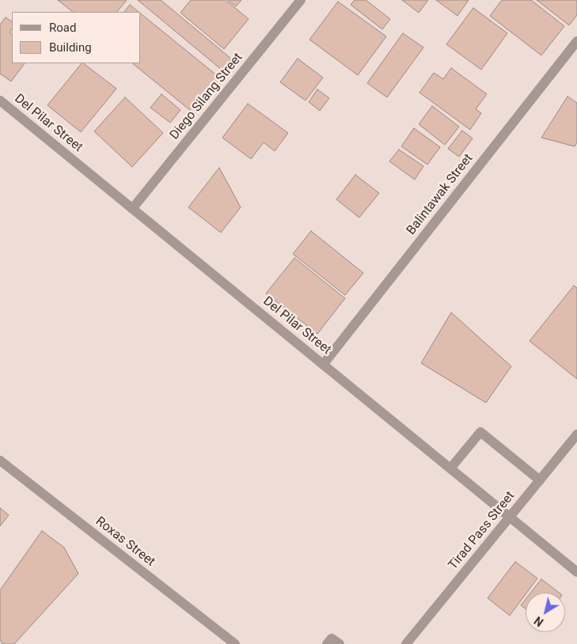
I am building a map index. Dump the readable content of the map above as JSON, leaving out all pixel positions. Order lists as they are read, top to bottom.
{
  "streets": {
    "street": [
      "Diego Silang Street",
      "Del Pilar Street",
      "Balintawak Street",
      "Tirad Pass Street",
      "Roxas Street"
    ]
  },
  "crossings": [
    ["Diego Silang Street", "Del Pilar Street"],
    ["Del Pilar Street", "Balintawak Street"],
    ["Del Pilar Street", "Tirad Pass Street"]
  ],
  "legend": ["Road", "Building"],
  "north": "bottom left"
}
